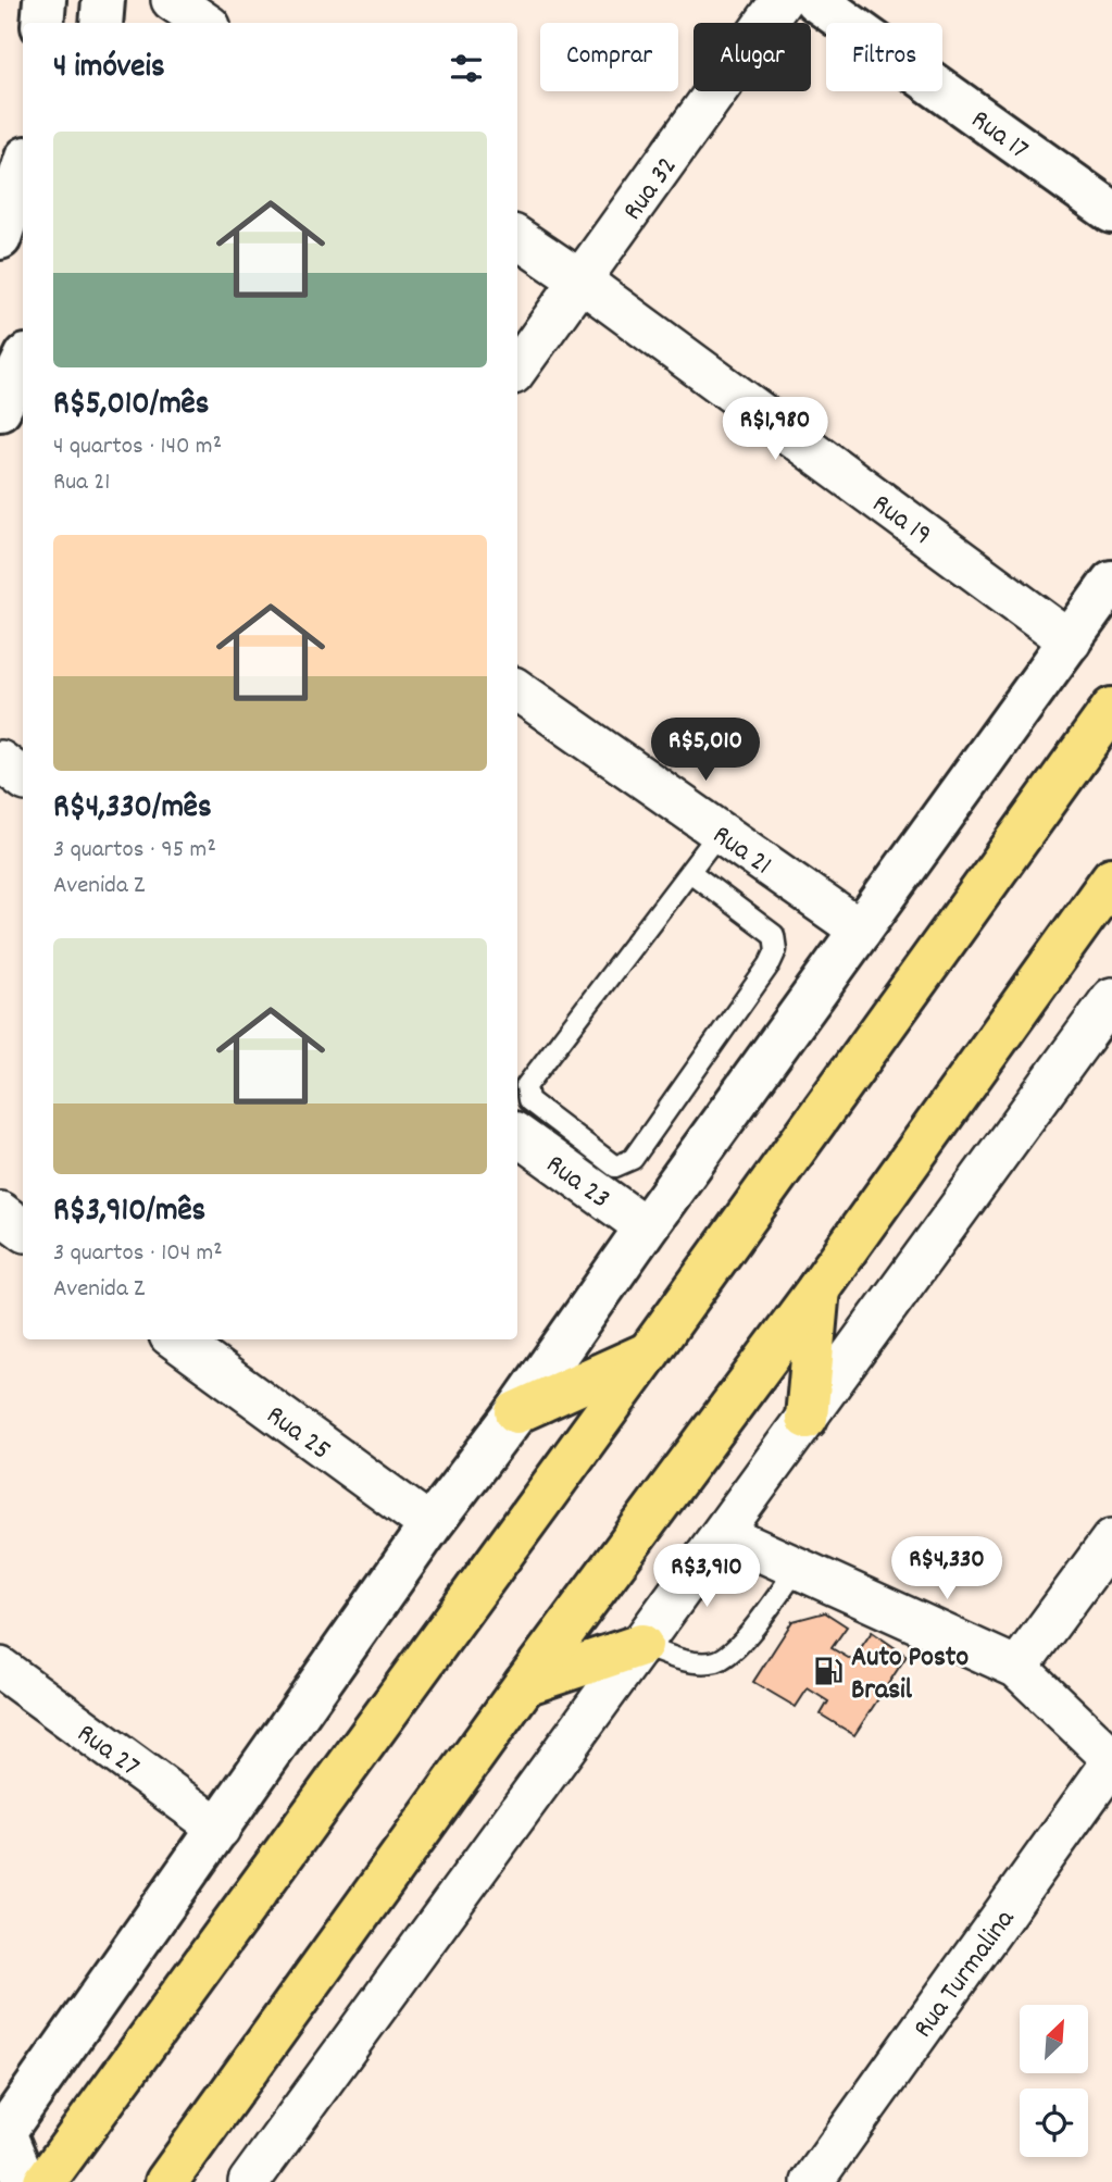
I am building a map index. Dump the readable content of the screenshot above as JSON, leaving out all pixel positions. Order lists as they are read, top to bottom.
{
  "streets": {
    "street": [
      "Rua 17",
      "Rua 32",
      "Rua 19",
      "Rua 21",
      "Rua 23",
      "Rua 25",
      "Rua 27",
      "Rua Turmalina"
    ]
  },
  "crossings": [
    ["Rua 32", "Rua 19"]
  ],
  "places": {
    "fuel station": ["Auto Posto Brasil"]
  },
  "north": "top right",
  "page": {
    "chip": ["Comprar", "Alugar", "Filtros"],
    "heading": "4 imóveis",
    "list": [
      {
        "name": "R$5,010/mês",
        "note": "4 quartos · 140 m² · Rua 21"
      },
      {
        "name": "R$4,330/mês",
        "note": "3 quartos · 95 m² · Avenida Z"
      },
      {
        "name": "R$3,910/mês",
        "note": "3 quartos · 104 m² · Avenida Z"
      }
    ],
    "price": [
      "R$1,980",
      "R$5,010",
      "R$4,330",
      "R$3,910"
    ]
  }
}
